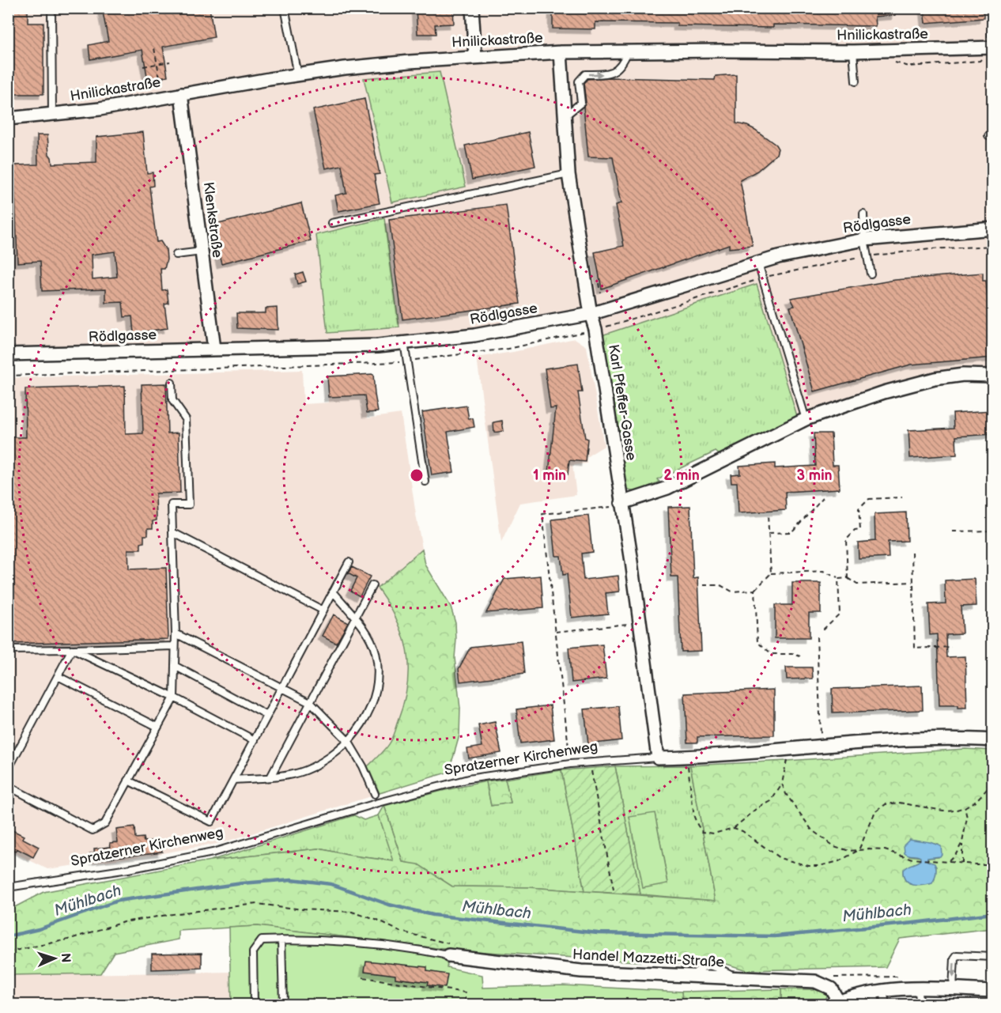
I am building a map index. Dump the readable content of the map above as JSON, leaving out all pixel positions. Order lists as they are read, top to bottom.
{
  "streets": {
    "street": [
      "Hnilickastraße",
      "Klenkstraße",
      "Rödlgasse",
      "Karl Pfeffer-Gasse",
      "Spratzerner Kirchenweg",
      "Handel Mazzetti-Straße"
    ]
  },
  "crossings": [
    ["Hnilickastraße", "Klenkstraße"],
    ["Hnilickastraße", "Karl Pfeffer-Gasse"],
    ["Klenkstraße", "Rödlgasse"],
    ["Rödlgasse", "Karl Pfeffer-Gasse"],
    ["Karl Pfeffer-Gasse", "Spratzerner Kirchenweg"]
  ],
  "water": ["Mühlbach"],
  "north": "right",
  "rings": ["1 min", "2 min", "3 min"]
}
